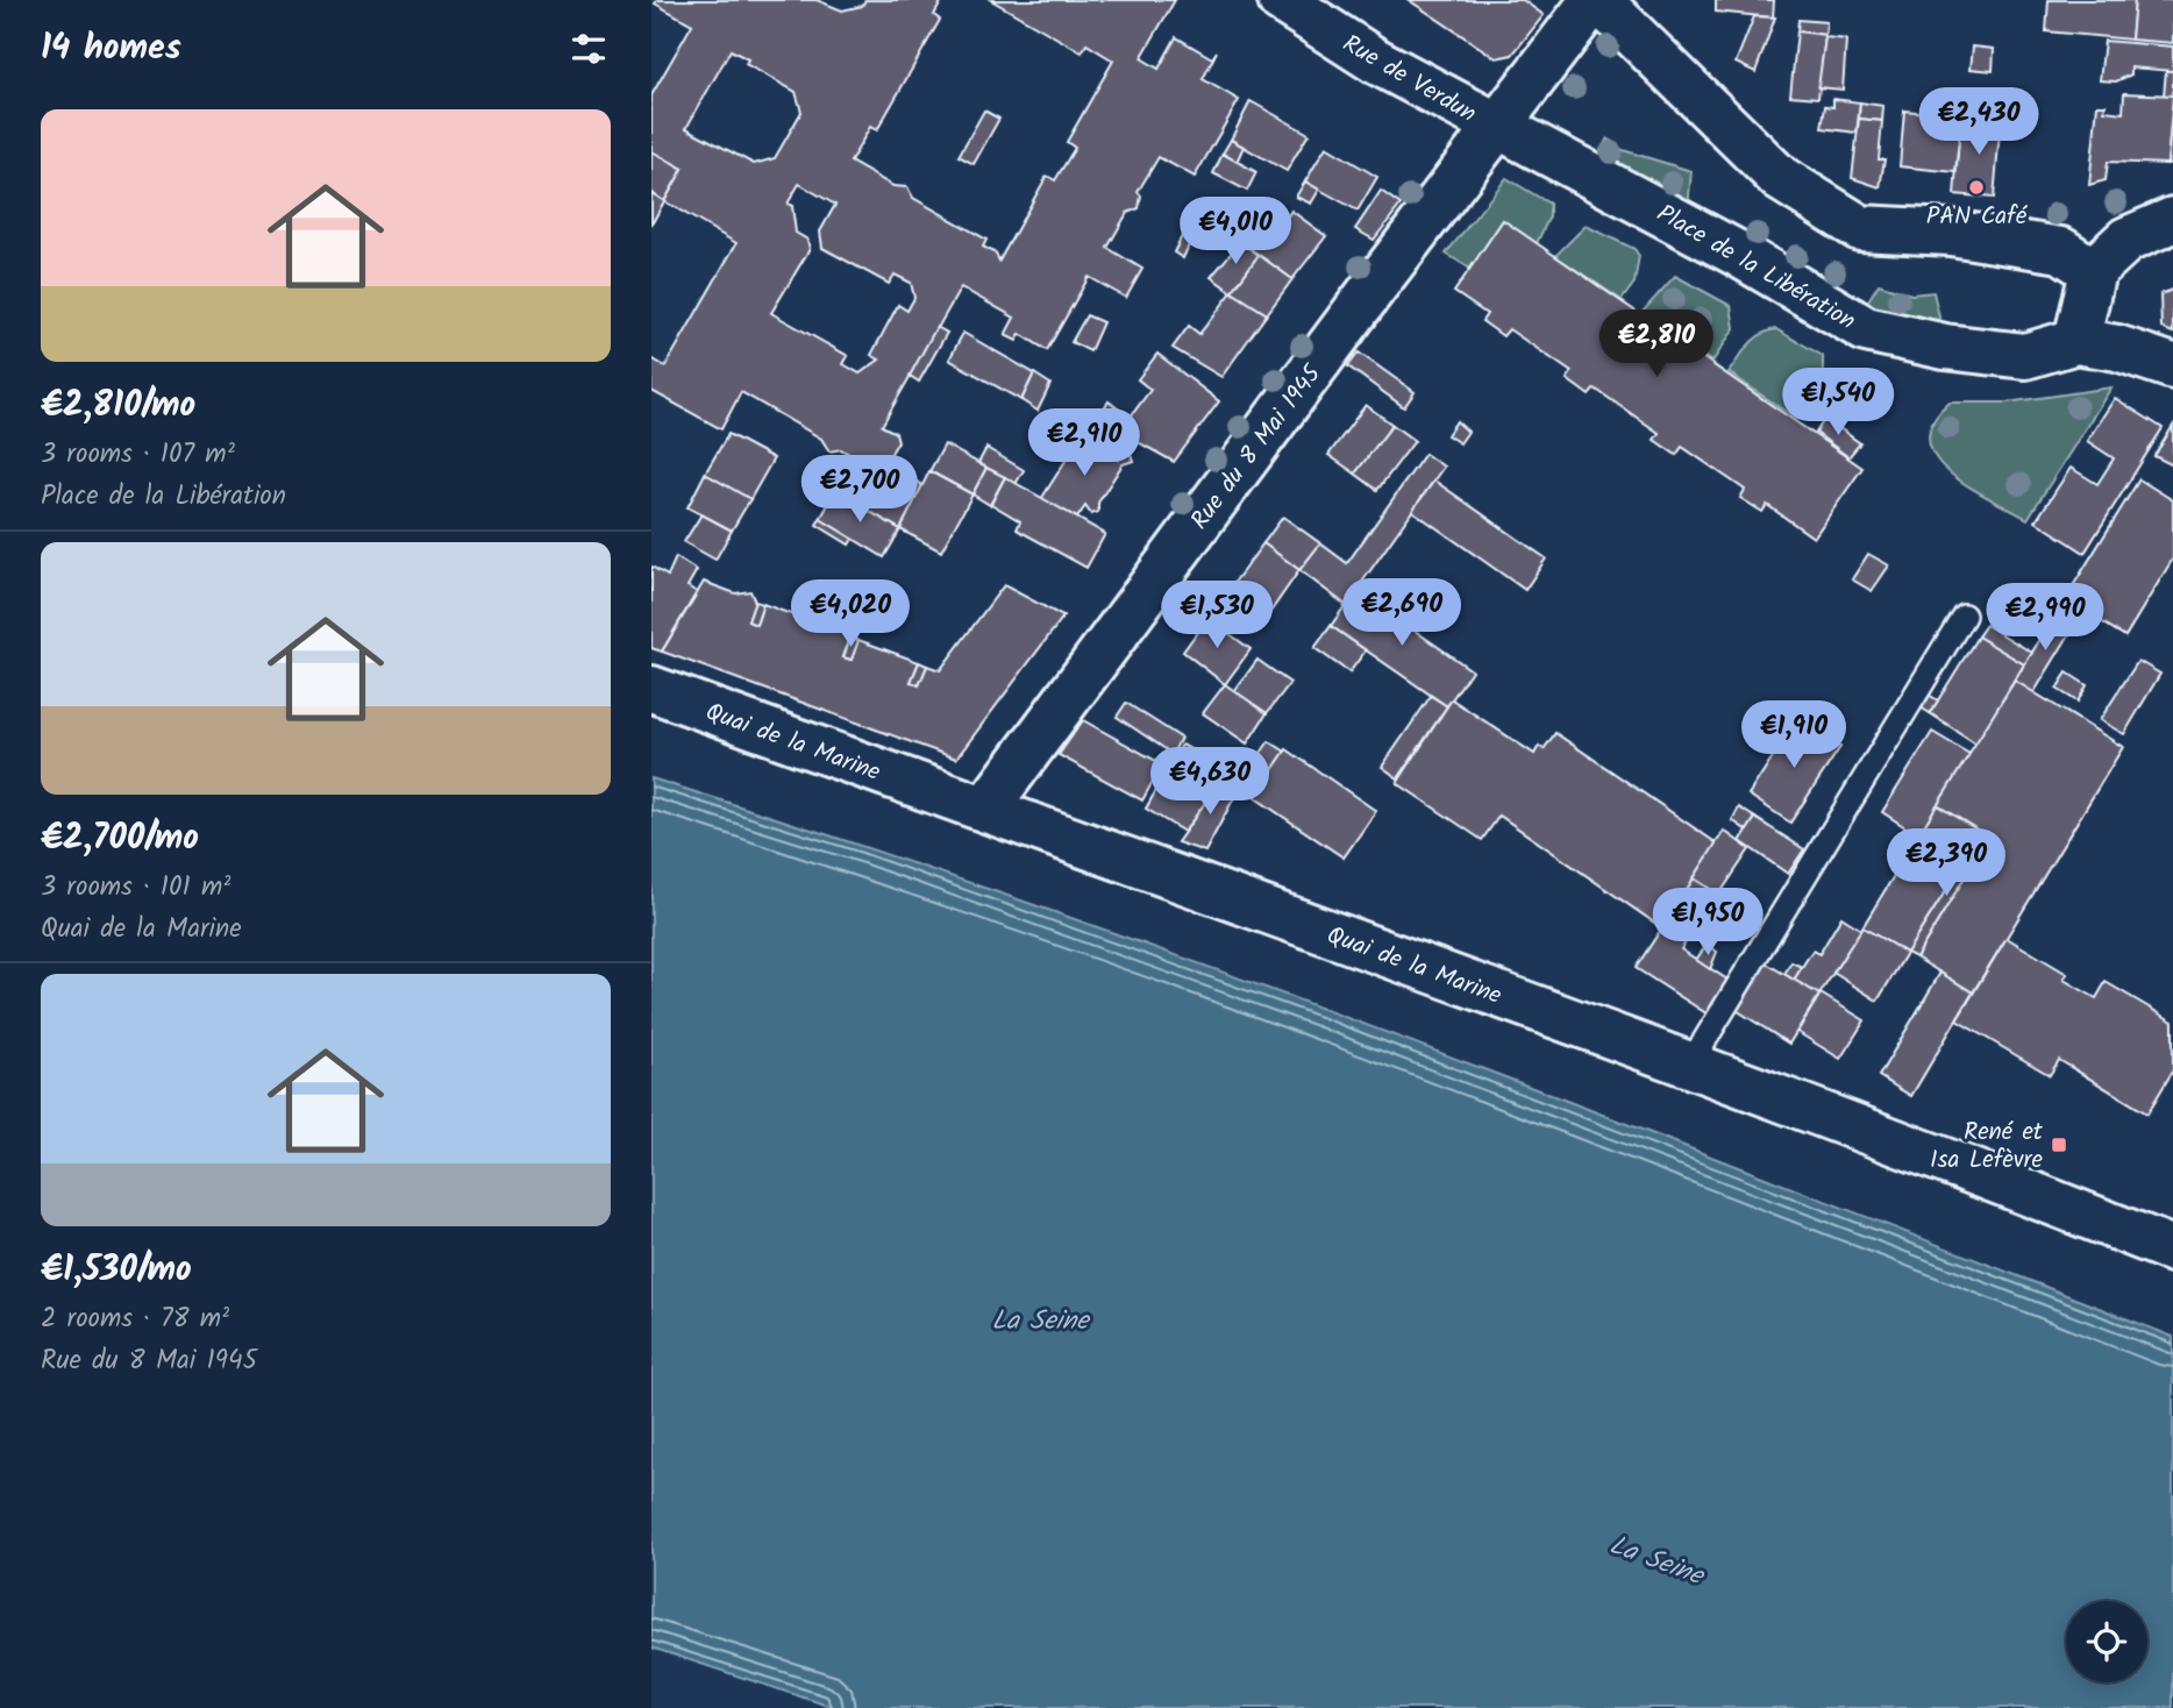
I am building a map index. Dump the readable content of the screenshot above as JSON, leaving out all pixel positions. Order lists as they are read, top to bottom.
{
  "streets": {
    "street": [
      "Rue de Verdun",
      "Place de la Libération",
      "Rue du 8 Mai 1945",
      "Quai de la Marine"
    ]
  },
  "crossings": [
    ["Rue de Verdun", "Place de la Libération"],
    ["Rue de Verdun", "Rue du 8 Mai 1945"],
    ["Place de la Libération", "Rue du 8 Mai 1945"],
    ["Rue du 8 Mai 1945", "Quai de la Marine"]
  ],
  "water": ["La Seine"],
  "places": {
    "other": ["PAN Café"],
    "transit": ["René et Isa Lefèvre"]
  },
  "page": {
    "heading": "14 homes",
    "price": [
      "€2,430",
      "€4,010",
      "€2,810",
      "€1,540",
      "€2,910",
      "€2,700",
      "€2,690",
      "€4,020",
      "€1,530",
      "€2,990",
      "€1,910",
      "€4,630",
      "€2,390",
      "€1,950"
    ],
    "list": [
      {
        "name": "€2,810/mo",
        "note": "3 rooms · 107 m² · Place de la Libération"
      },
      {
        "name": "€2,700/mo",
        "note": "3 rooms · 101 m² · Quai de la Marine"
      },
      {
        "name": "€1,530/mo",
        "note": "2 rooms · 78 m² · Rue du 8 Mai 1945"
      }
    ]
  }
}
